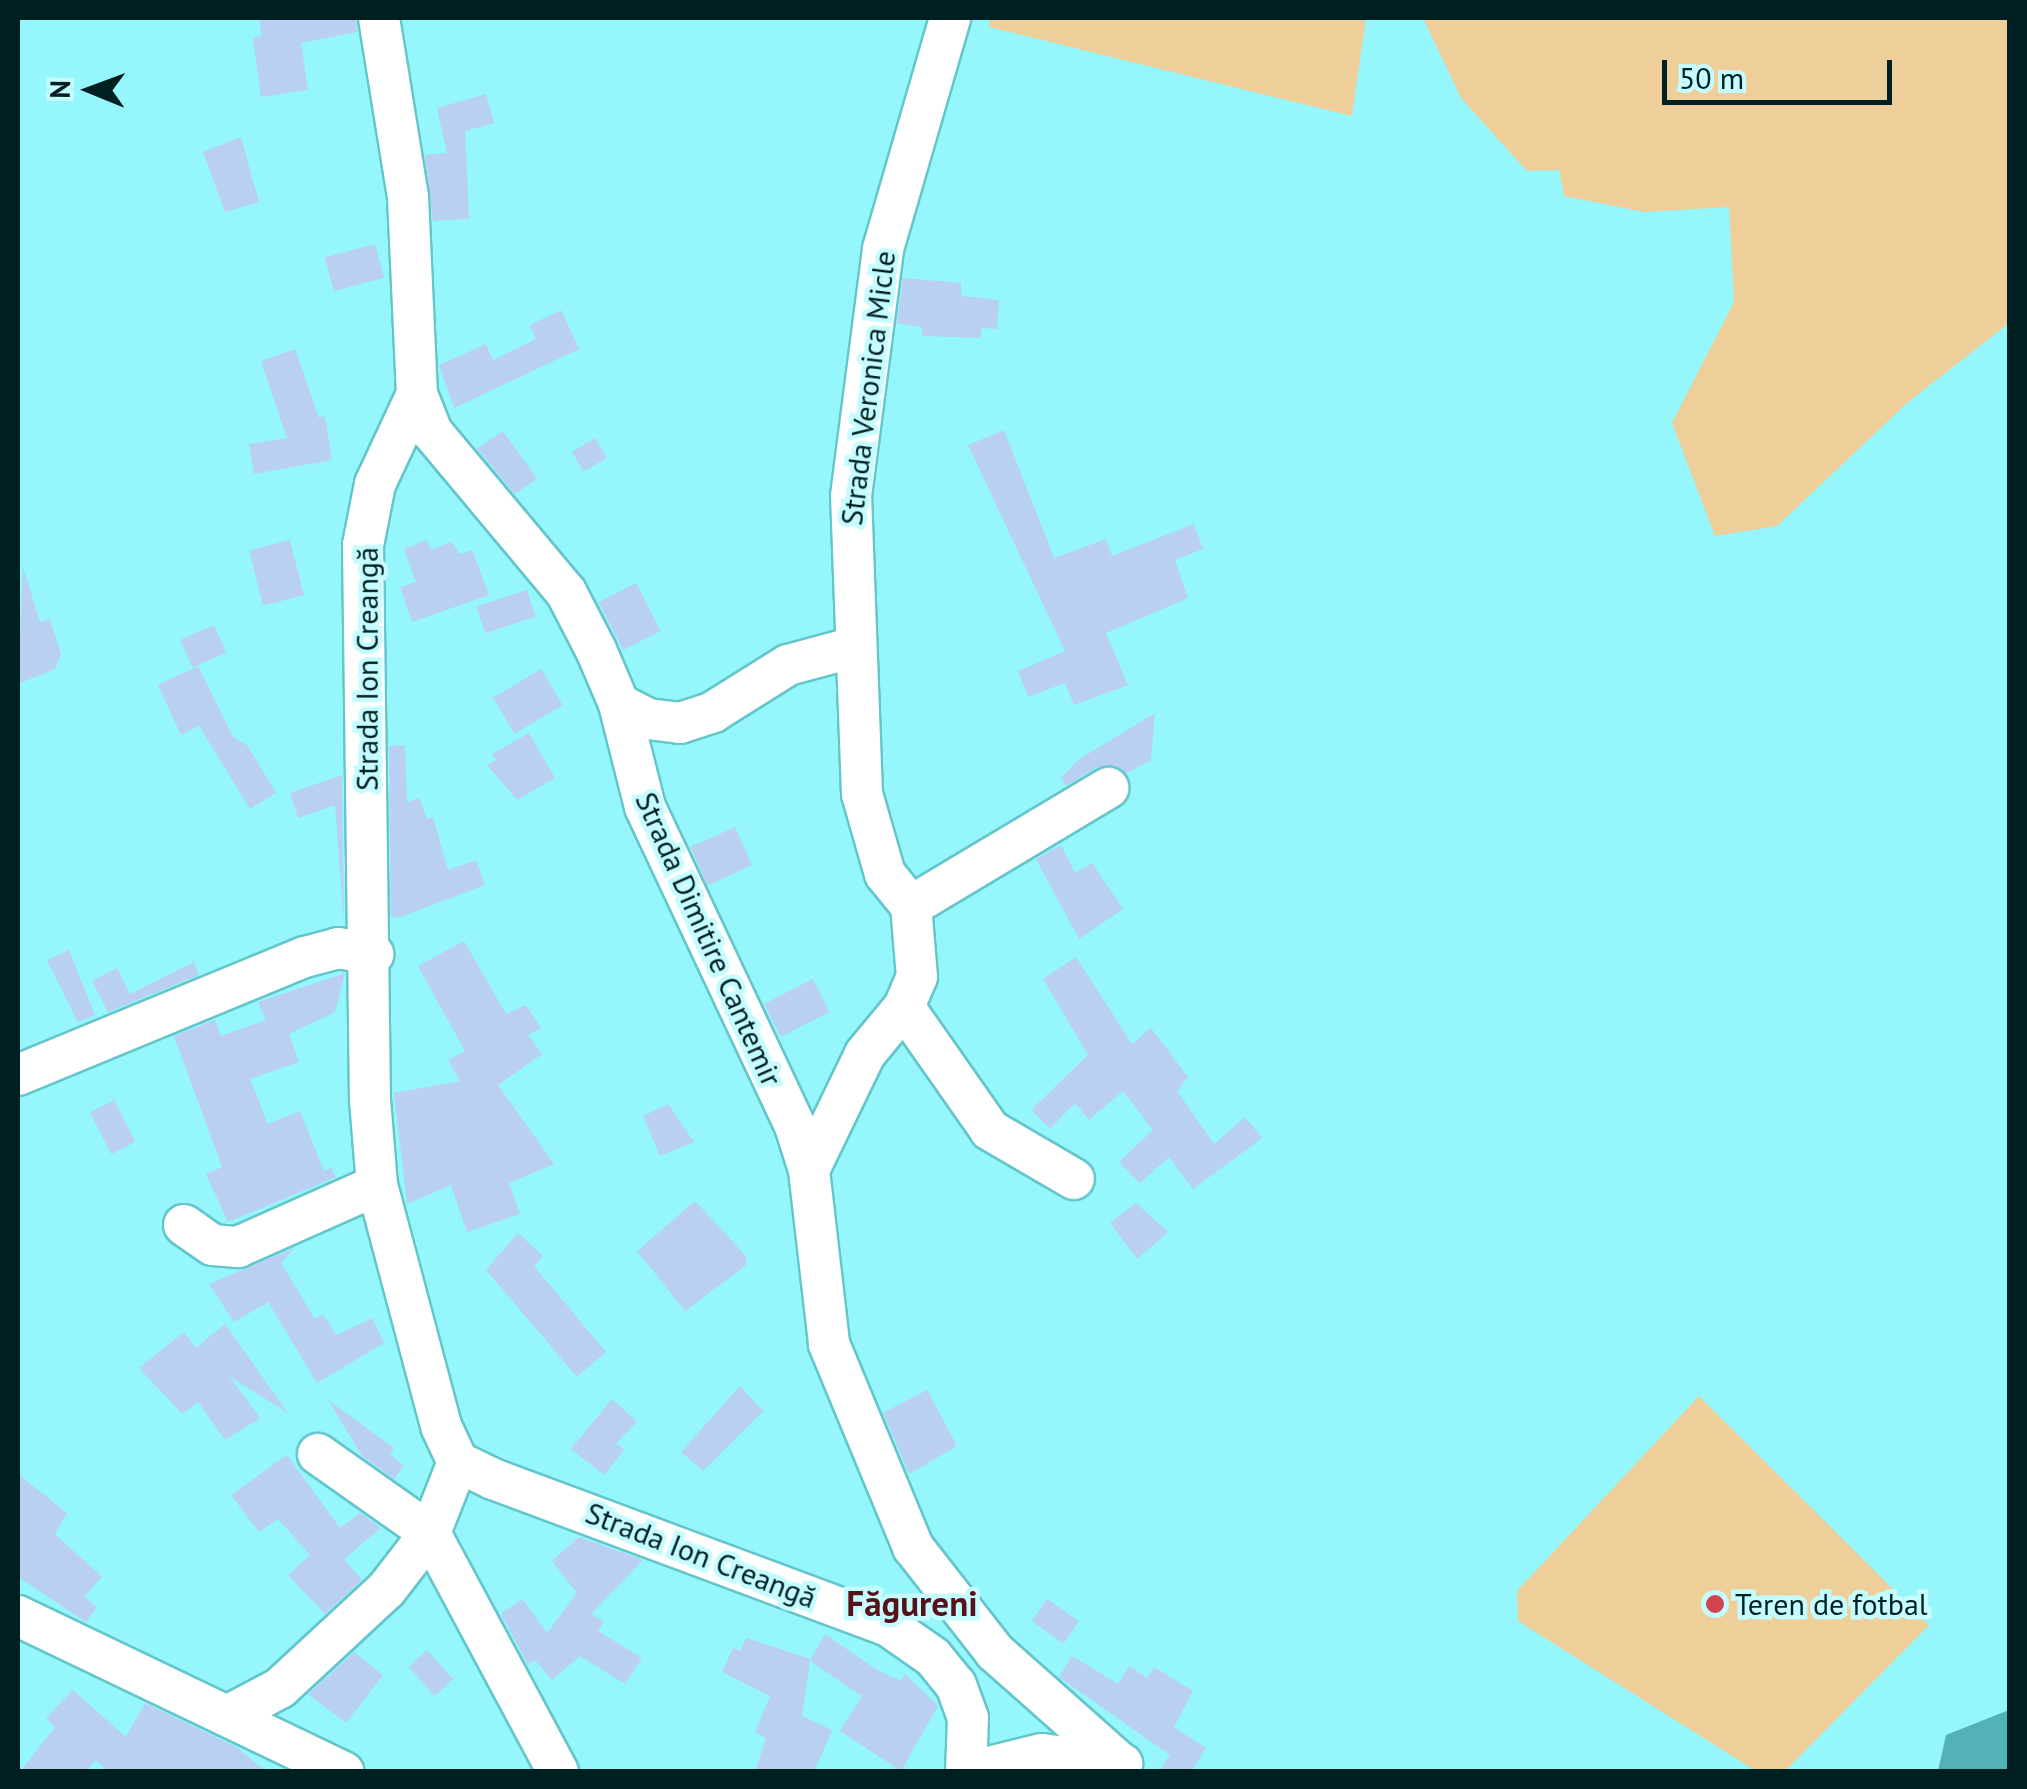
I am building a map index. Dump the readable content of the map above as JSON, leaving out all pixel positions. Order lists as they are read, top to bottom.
{
  "streets": {
    "street": ["Strada Veronica Micle", "Strada Ion Creangă", "Strada Dimitire Cantemir"]
  },
  "crossings": [
    ["Strada Veronica Micle", "Strada Dimitire Cantemir"],
    ["Strada Ion Creangă", "Strada Dimitire Cantemir"]
  ],
  "districts": ["Făgureni"],
  "places": ["Teren de fotbal"],
  "scale_bar": "50 m",
  "north": "left"
}
